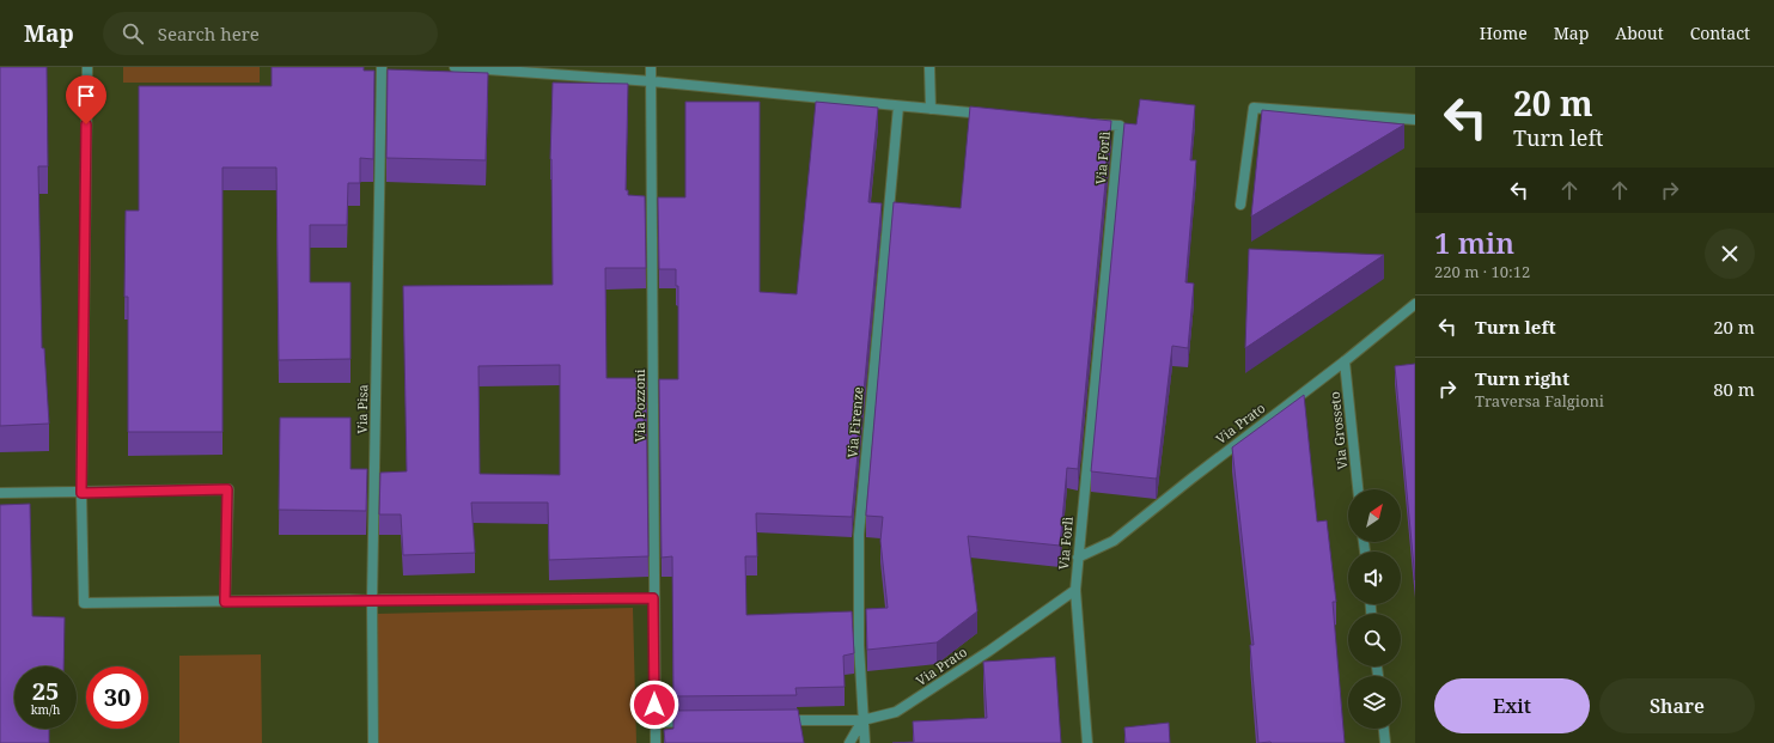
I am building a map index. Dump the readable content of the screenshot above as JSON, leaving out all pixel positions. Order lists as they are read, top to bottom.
{
  "streets": {
    "street": [
      "Via Forlì",
      "Via Pozzoni",
      "Via Pisa",
      "Via Firenze",
      "Via Prato",
      "Via Grosseto"
    ]
  },
  "crossings": [
    ["Via Forlì", "Via Prato"],
    ["Via Firenze", "Via Prato"],
    ["Via Prato", "Via Grosseto"]
  ],
  "north": "top right",
  "page": {
    "header": "Map",
    "search": "Search here",
    "nav": [
      "Home",
      "Map",
      "About",
      "Contact"
    ],
    "turn": ["20 m", "Turn left"],
    "heading": ["1 min", "220 m · 10:12"],
    "list": [
      {
        "name": "Turn left",
        "value": "20 m"
      },
      {
        "name": "Turn right",
        "note": "Traversa Falgioni",
        "value": "80 m"
      }
    ],
    "speed": "25 km/h",
    "limit": "30",
    "buttons": ["Exit", "Share"]
  }
}
